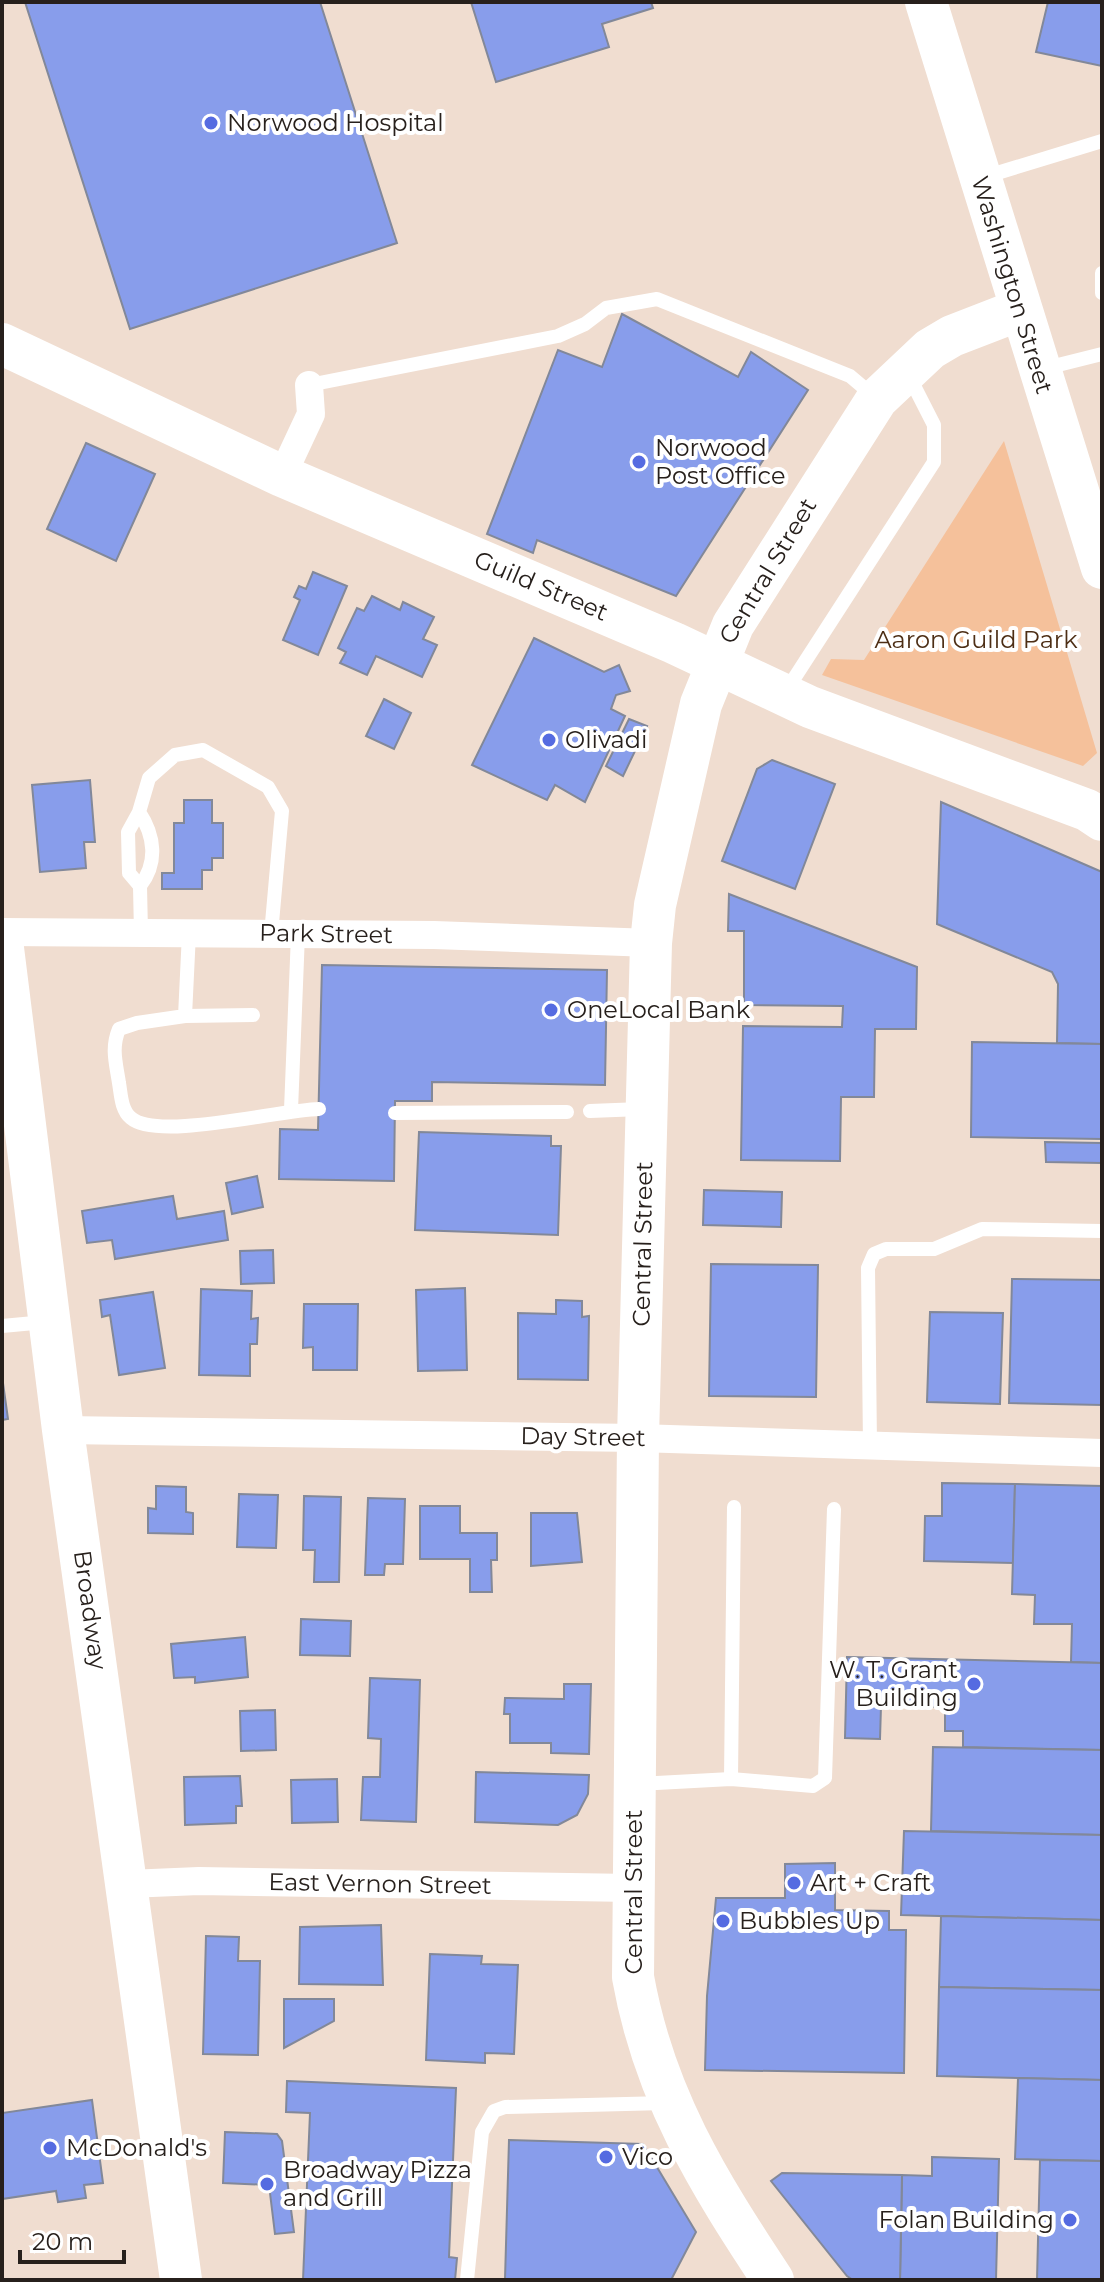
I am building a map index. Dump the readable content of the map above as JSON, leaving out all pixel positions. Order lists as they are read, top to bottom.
{
  "streets": {
    "street": [
      "Washington Street",
      "Central Street",
      "Guild Street",
      "Park Street",
      "Day Street",
      "Broadway",
      "East Vernon Street"
    ]
  },
  "crossings": [
    ["Washington Street", "Central Street"],
    ["Central Street", "Guild Street"],
    ["Central Street", "Park Street"],
    ["Central Street", "Day Street"],
    ["Central Street", "East Vernon Street"],
    ["Day Street", "Broadway"],
    ["Broadway", "East Vernon Street"]
  ],
  "parks": ["Aaron Guild Park"],
  "places": [
    "Norwood Hospital",
    "Norwood Post Office",
    "Olivadi",
    "OneLocal Bank",
    "W. T. Grant Building",
    "Art + Craft",
    "Bubbles Up",
    "McDonald's",
    "Vico",
    "Broadway Pizza and Grill",
    "Folan Building"
  ],
  "scale_bar": "20 m"
}
